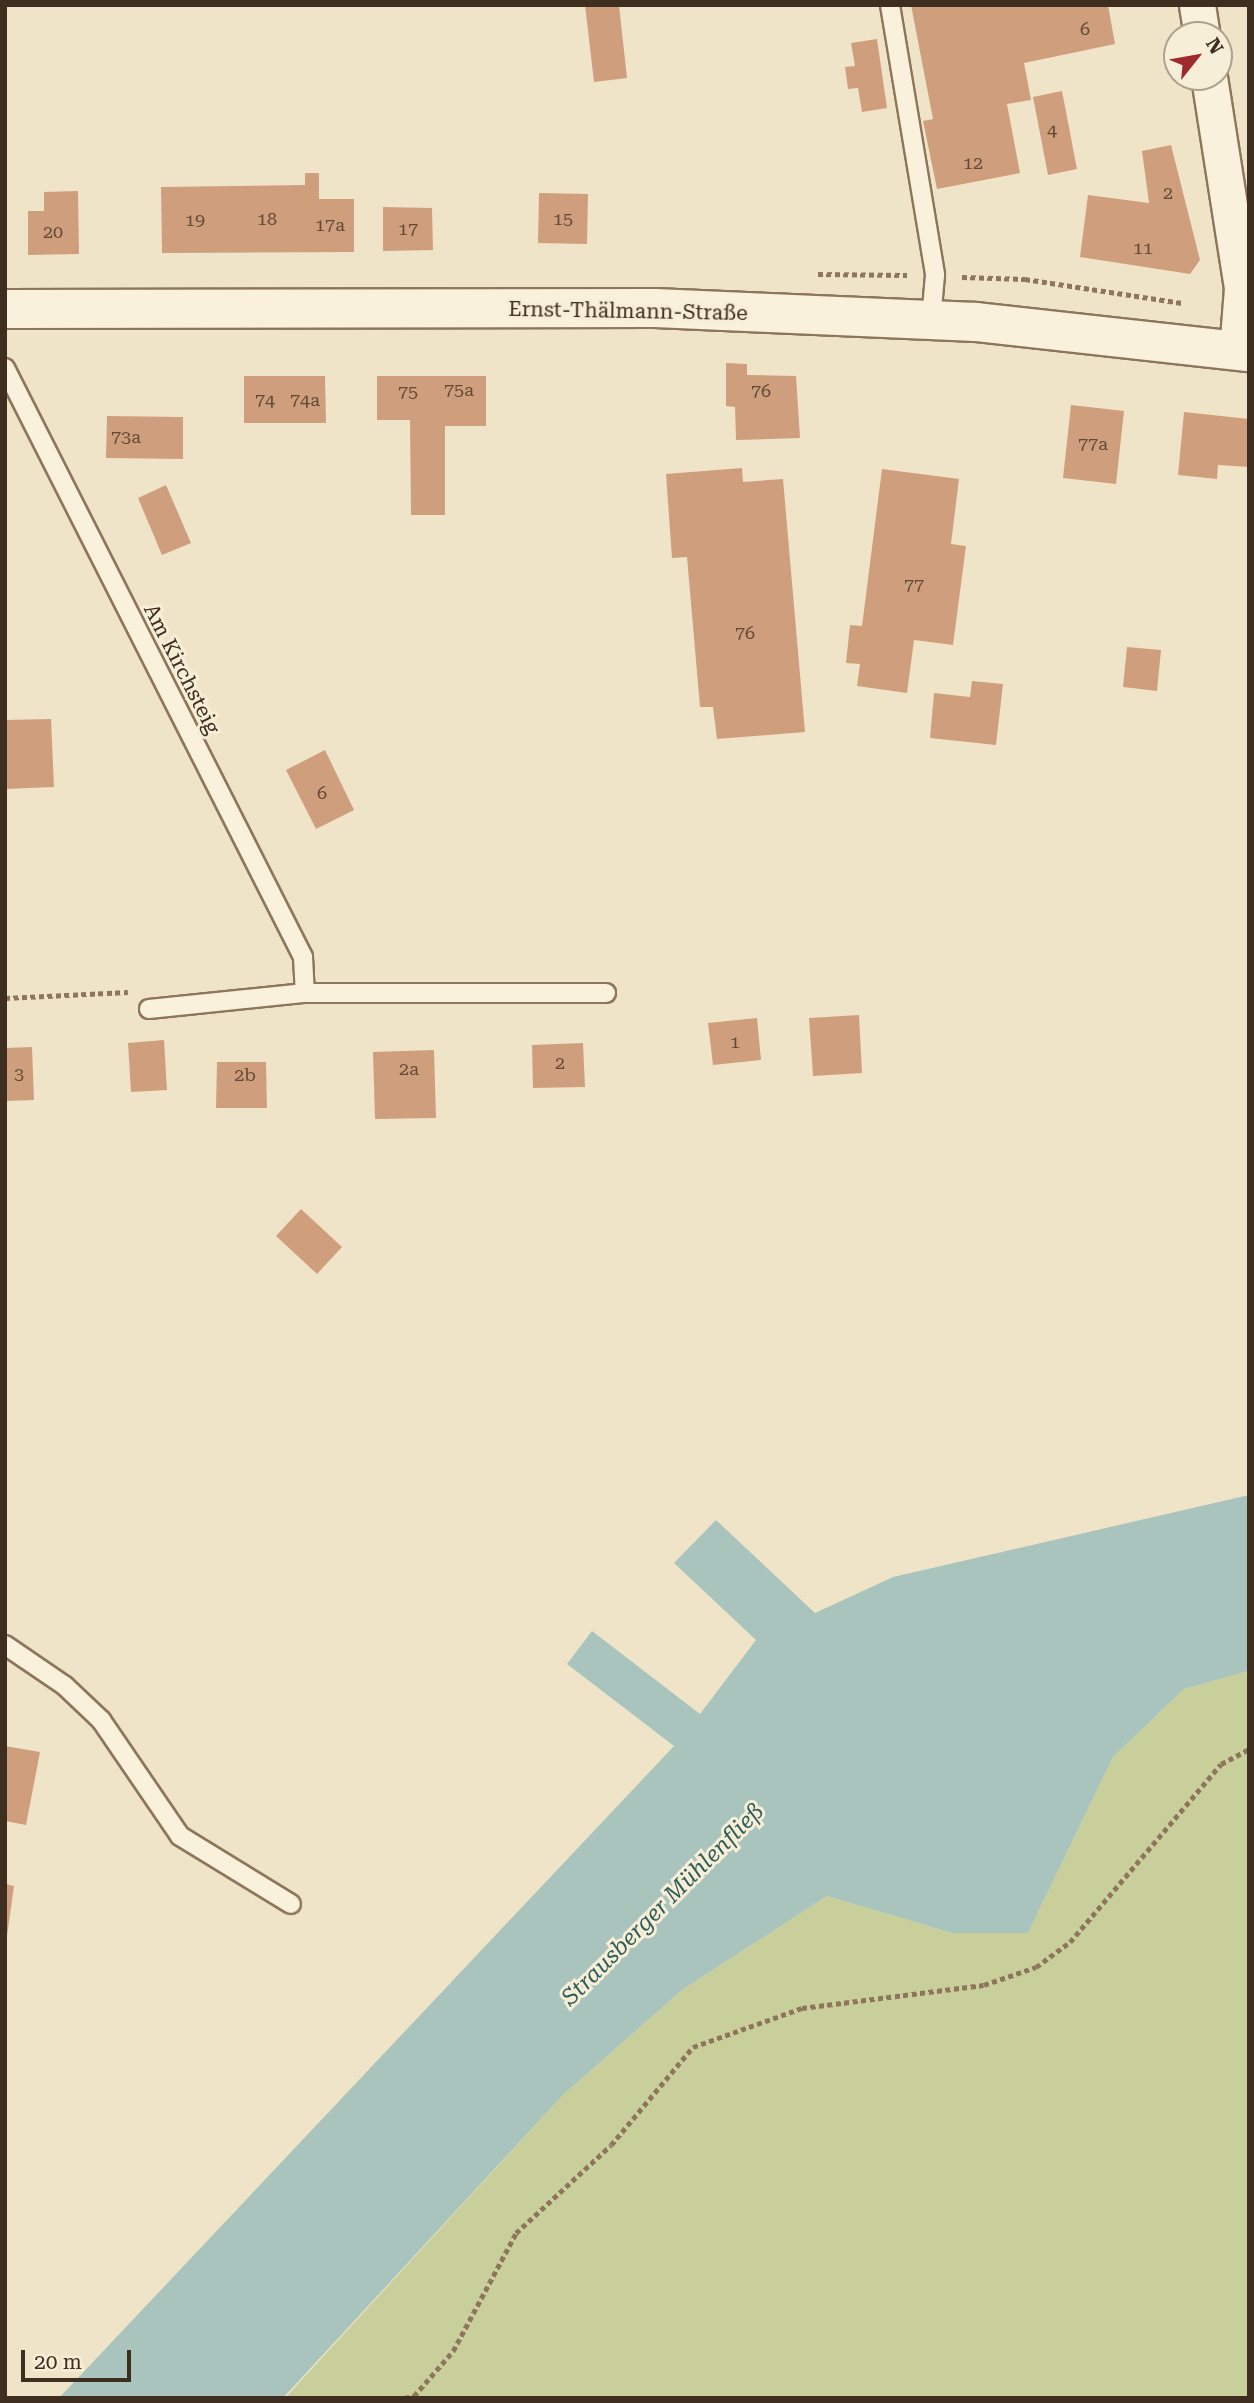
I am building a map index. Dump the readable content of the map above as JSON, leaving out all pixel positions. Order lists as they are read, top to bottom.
{
  "streets": {
    "main road": ["Ernst-Thälmann-Straße"],
    "lane": ["Am Kirchsteig"]
  },
  "water": ["Strausberger Mühlenfließ"],
  "house_numbers": [
    "6",
    "4",
    "12",
    "2",
    "18",
    "15",
    "19",
    "17a",
    "17",
    "20",
    "11",
    "75a",
    "76",
    "75",
    "74",
    "74a",
    "73a",
    "77a",
    "77",
    "76",
    "6",
    "1",
    "2",
    "2a",
    "3",
    "2b"
  ],
  "scale_bar": "20 m",
  "north": "top right"
}
